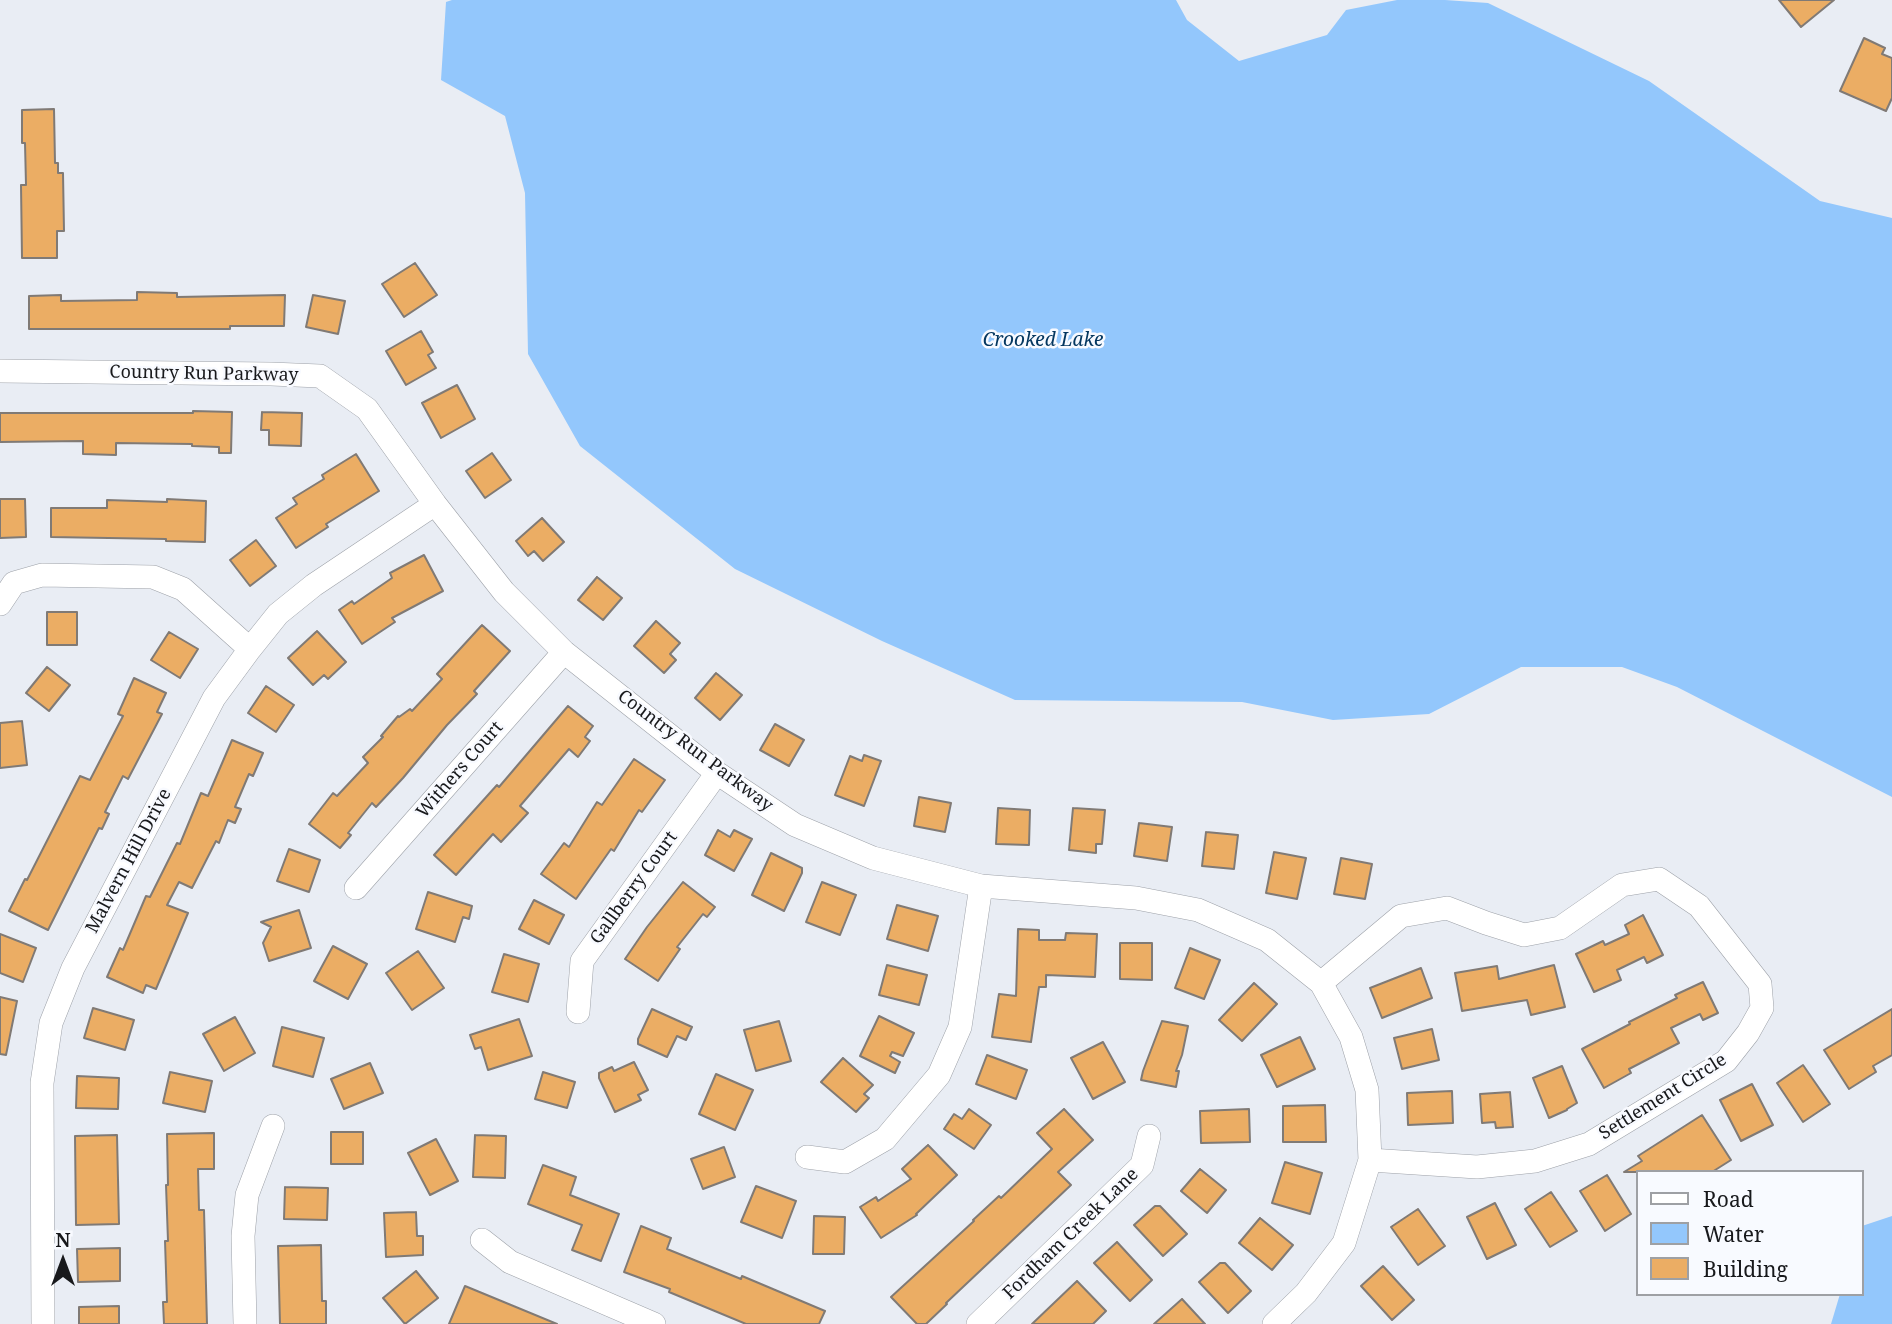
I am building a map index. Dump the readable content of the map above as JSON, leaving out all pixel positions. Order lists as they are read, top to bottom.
{
  "streets": {
    "street": [
      "Country Run Parkway",
      "Withers Court",
      "Malvern Hill Drive",
      "Gallberry Court",
      "Settlement Circle",
      "Fordham Creek Lane"
    ]
  },
  "crossings": [
    ["Country Run Parkway", "Withers Court"],
    ["Country Run Parkway", "Malvern Hill Drive"],
    ["Country Run Parkway", "Gallberry Court"],
    ["Country Run Parkway", "Settlement Circle"]
  ],
  "water": ["Crooked Lake"],
  "legend": ["Road", "Water", "Building"],
  "north": "top"
}
